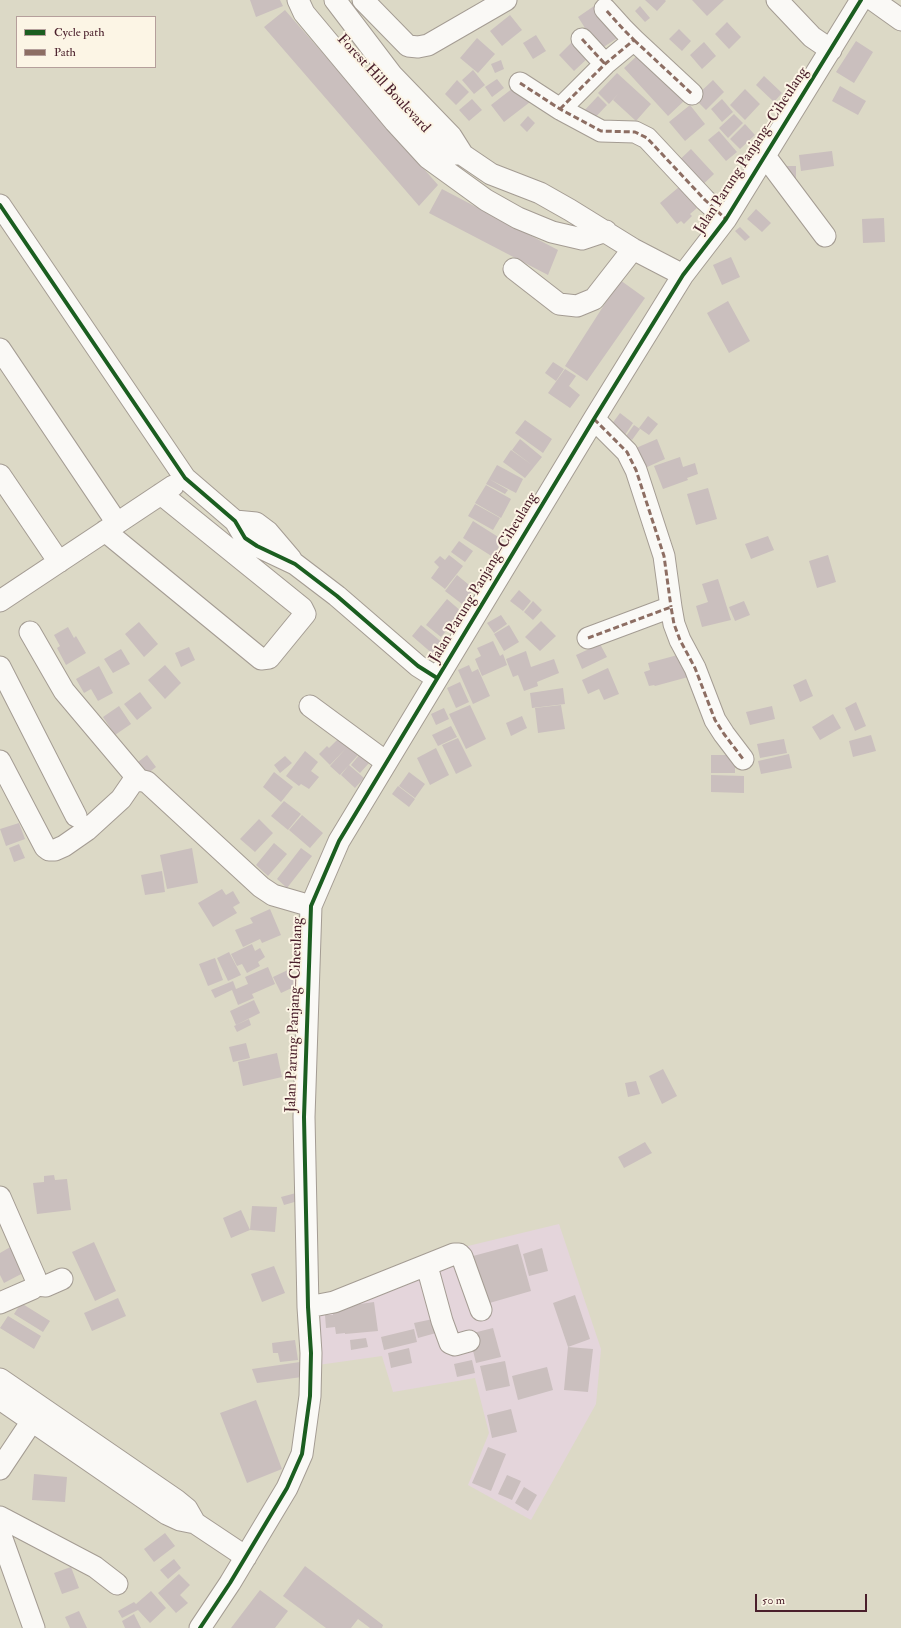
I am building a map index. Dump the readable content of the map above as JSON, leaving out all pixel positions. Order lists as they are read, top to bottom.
{
  "streets": {
    "street": ["Forest Hill Boulevard", "Jalan Parung Panjang–Ciheulang"]
  },
  "legend": ["Cycle path", "Path"],
  "scale_bar": "50 m"
}
